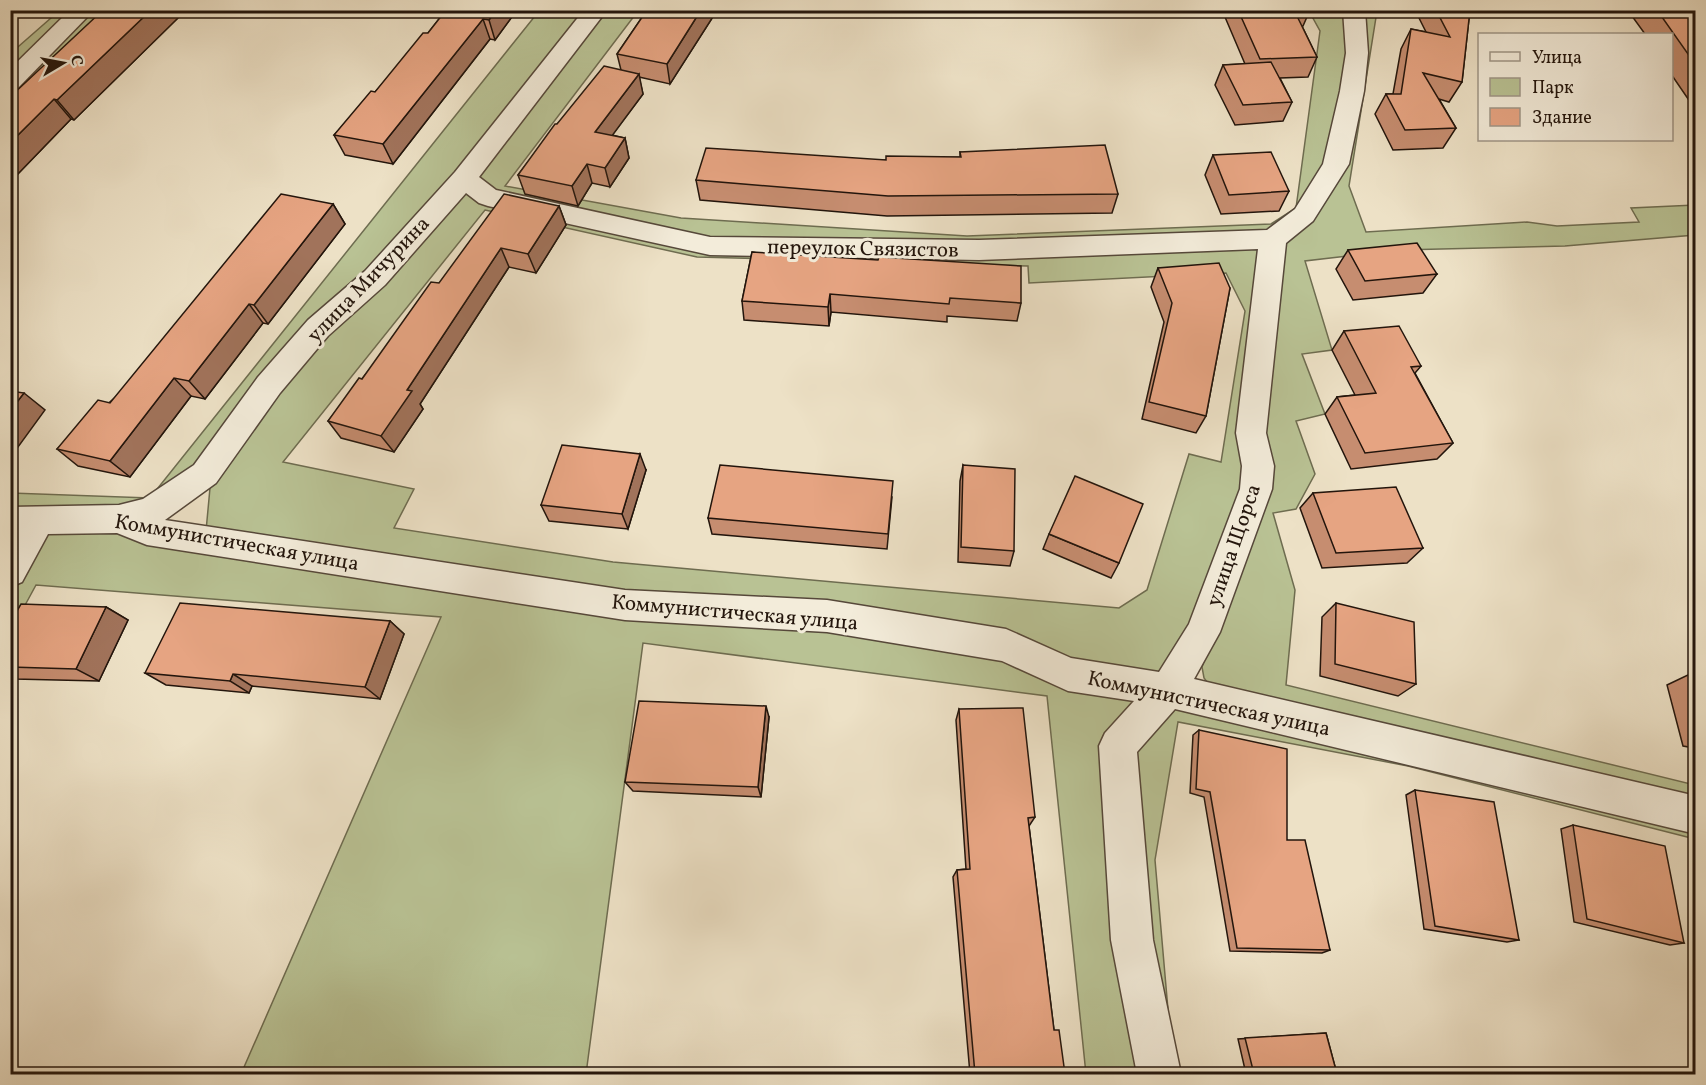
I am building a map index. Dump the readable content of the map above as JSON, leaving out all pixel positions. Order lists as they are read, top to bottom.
{
  "streets": {
    "street": [
      "переулок Связистов",
      "улица Мичурина",
      "Коммунистическая улица",
      "улица Щорса"
    ]
  },
  "crossings": [
    ["переулок Связистов", "улица Мичурина"],
    ["переулок Связистов", "улица Щорса"],
    ["улица Мичурина", "Коммунистическая улица"],
    ["Коммунистическая улица", "улица Щорса"]
  ],
  "legend": ["Улица", "Парк", "Здание"],
  "north": "right"
}
